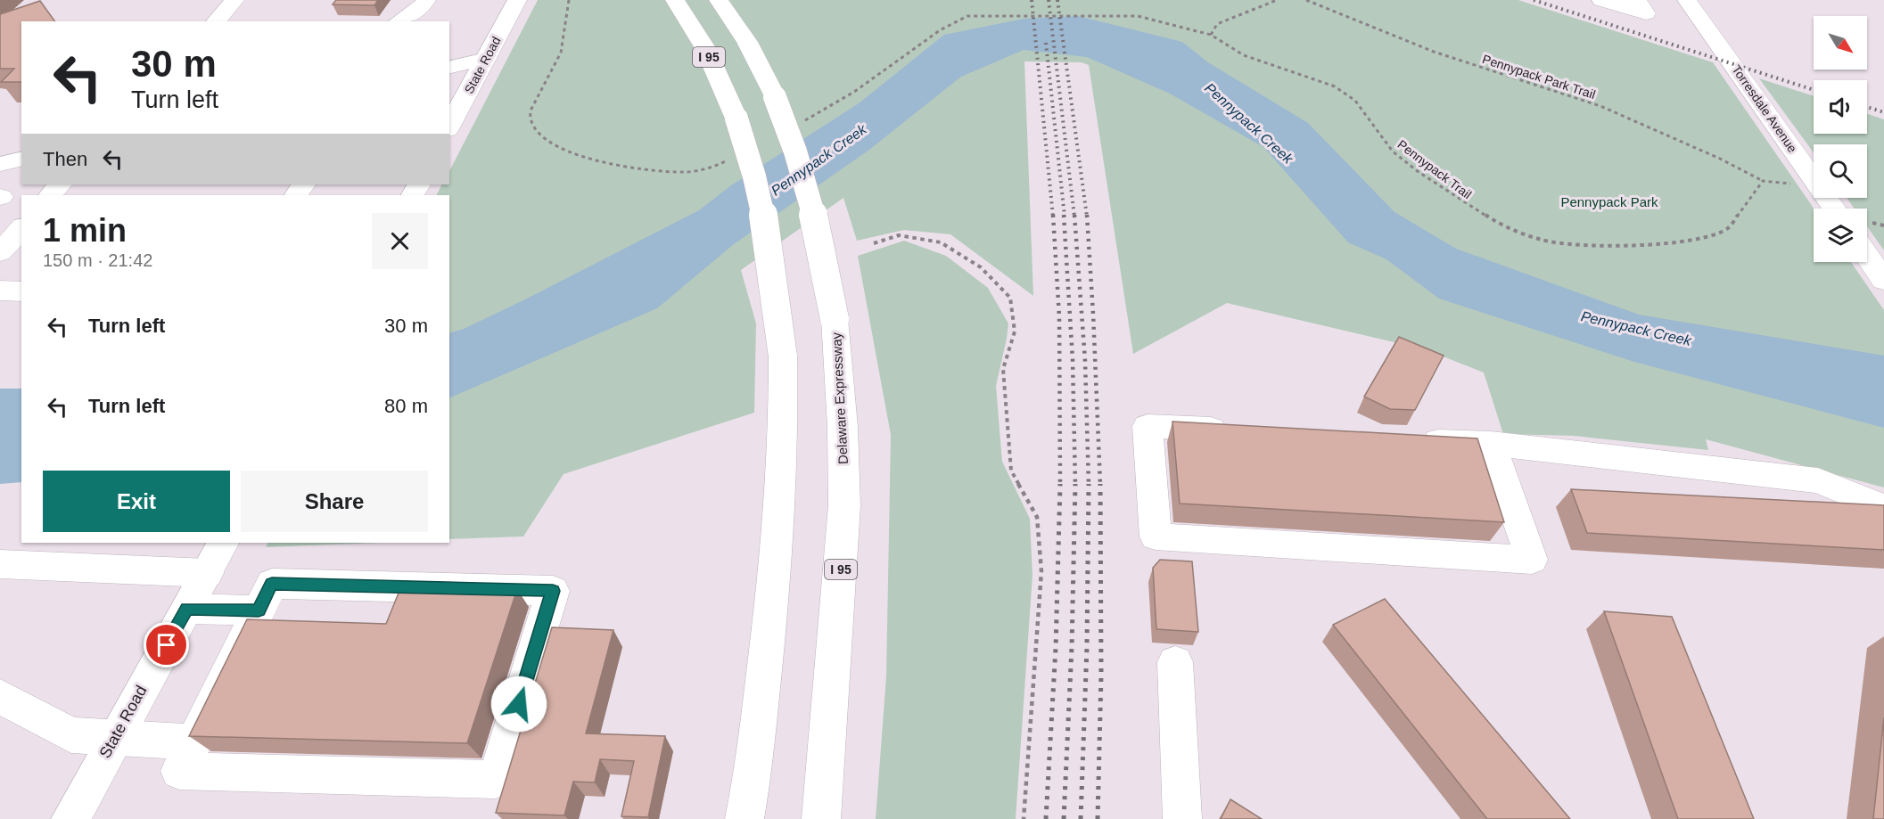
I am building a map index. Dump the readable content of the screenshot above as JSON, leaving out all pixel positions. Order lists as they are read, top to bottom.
{
  "streets": {
    "main road": [
      "I 95",
      "State Road",
      "Torresdale Avenue",
      "Delaware Expressway"
    ],
    "path": ["Pennypack Park Trail", "Pennypack Trail"]
  },
  "crossings": [
    ["Pennypack Park Trail", "Pennypack Trail"]
  ],
  "water": ["Pennypack Creek"],
  "parks": ["Pennypack Park"],
  "north": "bottom right",
  "page": {
    "turn": ["30 m", "Turn left"],
    "then": "Then",
    "heading": ["1 min", "150 m · 21:42"],
    "list": [
      {
        "name": "Turn left",
        "value": "30 m"
      },
      {
        "name": "Turn left",
        "value": "80 m"
      }
    ],
    "buttons": ["Exit", "Share"]
  }
}
